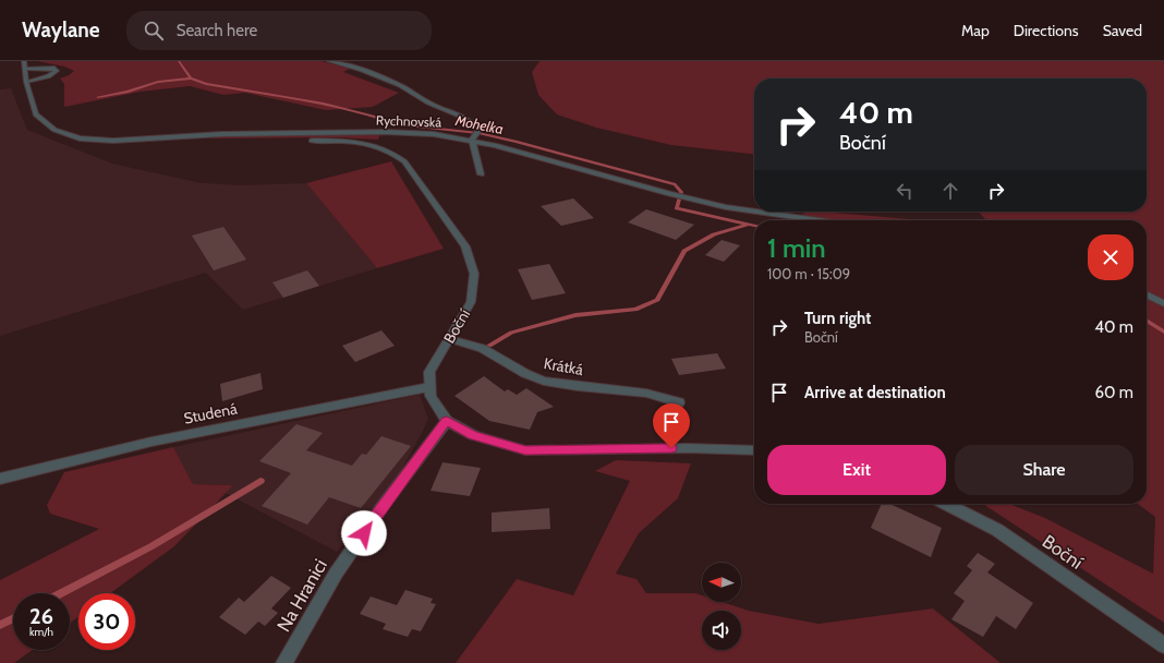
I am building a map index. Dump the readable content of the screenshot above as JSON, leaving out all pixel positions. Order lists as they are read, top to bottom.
{
  "streets": {
    "street": [
      "Rychnovská",
      "Boční",
      "Krátká",
      "Studená",
      "Na Hranici"
    ]
  },
  "crossings": [
    ["Rychnovská", "Boční"],
    ["Boční", "Krátká"],
    ["Boční", "Studená"]
  ],
  "water": ["Mohelka"],
  "north": "left",
  "page": {
    "header": "Waylane",
    "search": "Search here",
    "nav": ["Map", "Directions", "Saved"],
    "turn": ["40 m", "Boční"],
    "heading": ["1 min", "100 m · 15:09"],
    "list": [
      {
        "name": "Turn right",
        "note": "Boční",
        "value": "40 m"
      },
      {
        "name": "Arrive at destination",
        "value": "60 m"
      }
    ],
    "buttons": ["Exit", "Share"],
    "speed": "26 km/h",
    "limit": "30"
  }
}
